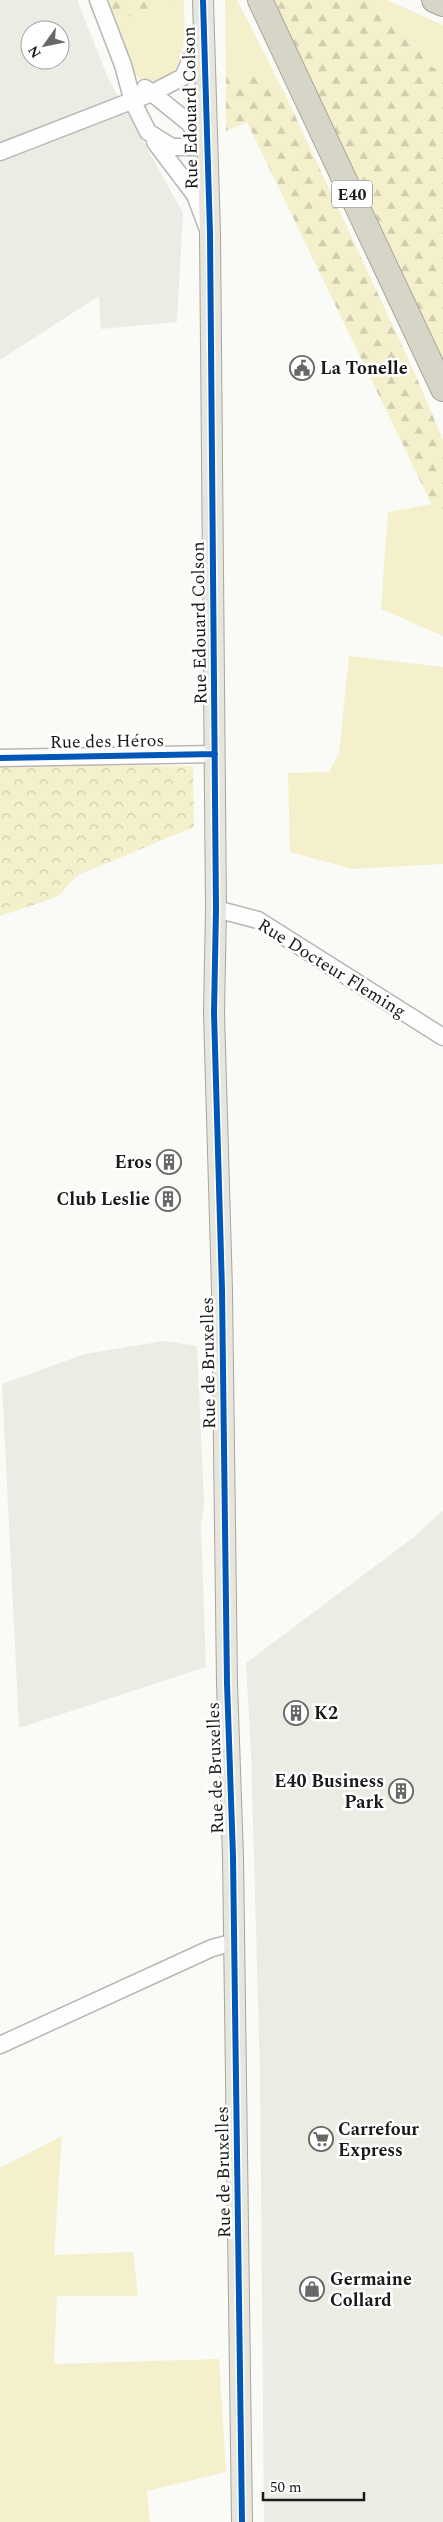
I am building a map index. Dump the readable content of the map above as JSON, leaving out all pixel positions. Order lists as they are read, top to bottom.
{
  "streets": {
    "highway": ["E40"],
    "main road": ["Rue Edouard Colson", "Rue de Bruxelles"],
    "street": ["Rue des Héros", "Rue Docteur Fleming"]
  },
  "crossings": [
    ["Rue Edouard Colson", "Rue des Héros"],
    ["Rue Edouard Colson", "Rue Docteur Fleming"],
    ["Rue Edouard Colson", "Rue de Bruxelles"]
  ],
  "places": {
    "public building": ["La Tonelle"],
    "building": [
      "Eros",
      "Club Leslie",
      "K2",
      "E40 Business Park"
    ],
    "supermarket": ["Carrefour Express"],
    "shop": ["Germaine Collard"]
  },
  "scale_bar": "50 m",
  "north": "bottom left"
}
